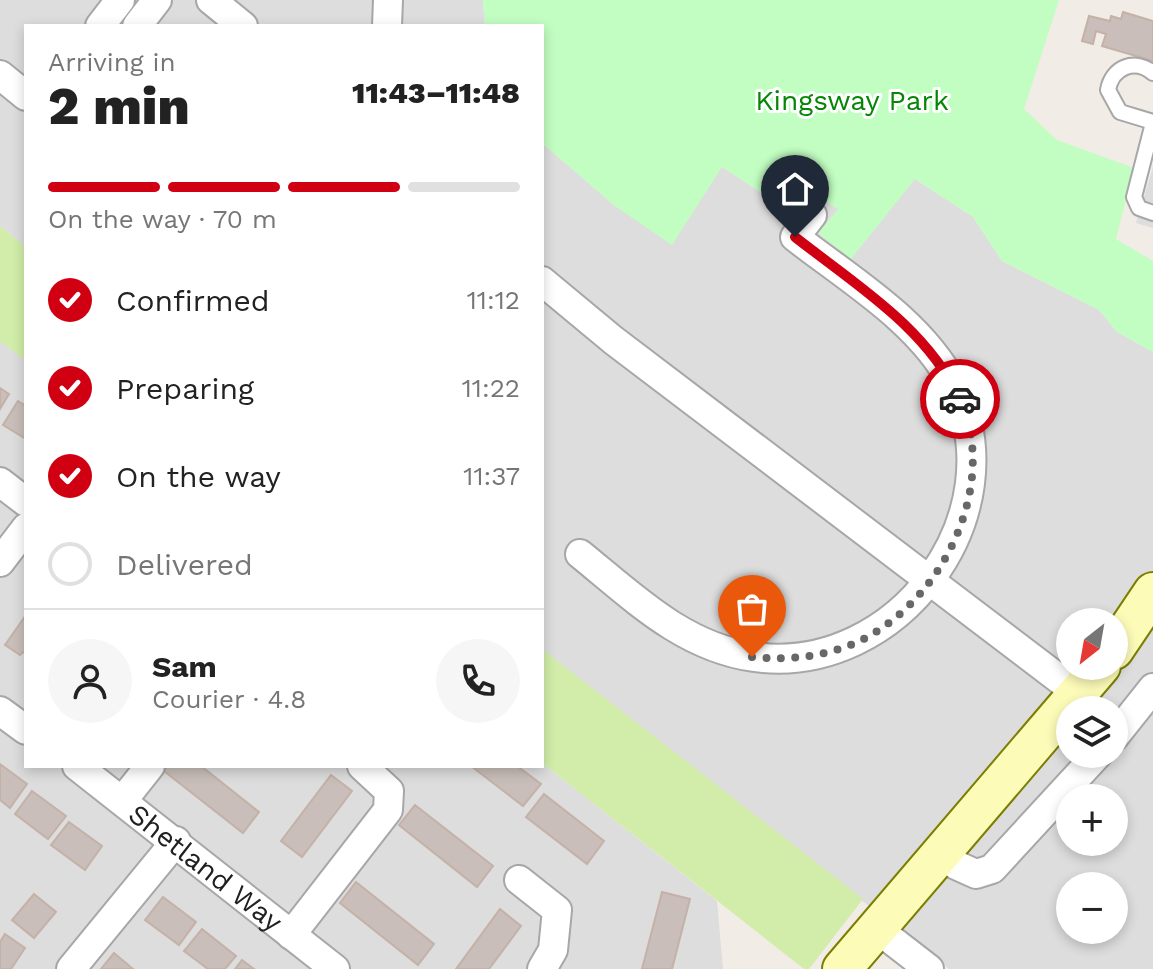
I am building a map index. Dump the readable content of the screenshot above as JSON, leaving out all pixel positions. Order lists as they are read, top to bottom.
{
  "streets": {
    "street": ["Shetland Way"]
  },
  "parks": ["Kingsway Park"],
  "north": "bottom left",
  "page": {
    "heading": ["2 min", "Arriving in", "11:43–11:48"],
    "panel": ["Sam", "Courier · 4.8"],
    "bar": "On the way · 70 m",
    "list": [
      ["Confirmed", "11:12"],
      ["Preparing", "11:22"],
      ["On the way", "11:37"],
      "Delivered"
    ],
    "map_buttons": ["+", "−"]
  }
}
